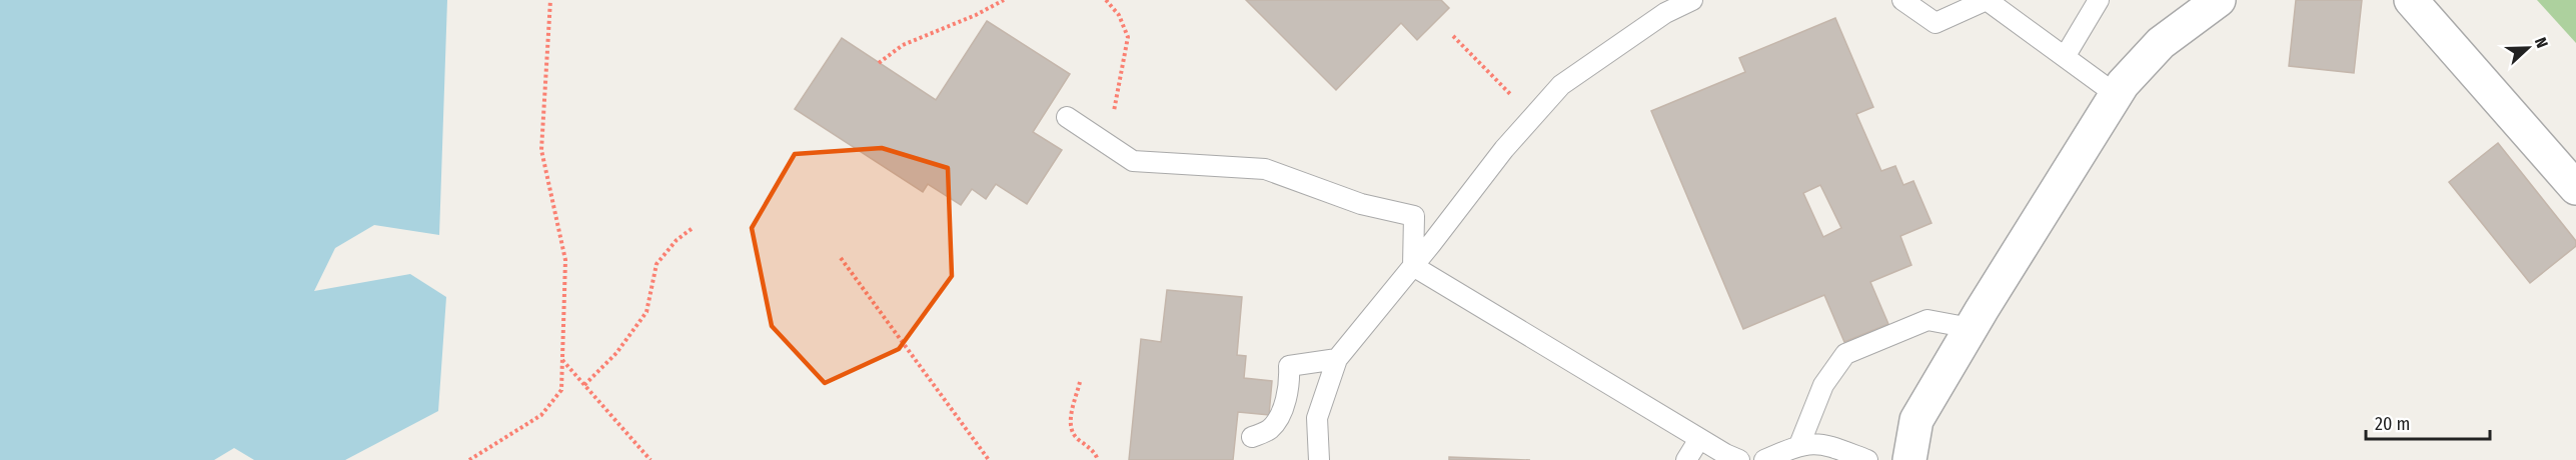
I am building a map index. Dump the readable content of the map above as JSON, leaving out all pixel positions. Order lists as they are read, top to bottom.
{
  "scale_bar": "20 m",
  "north": "right"
}
